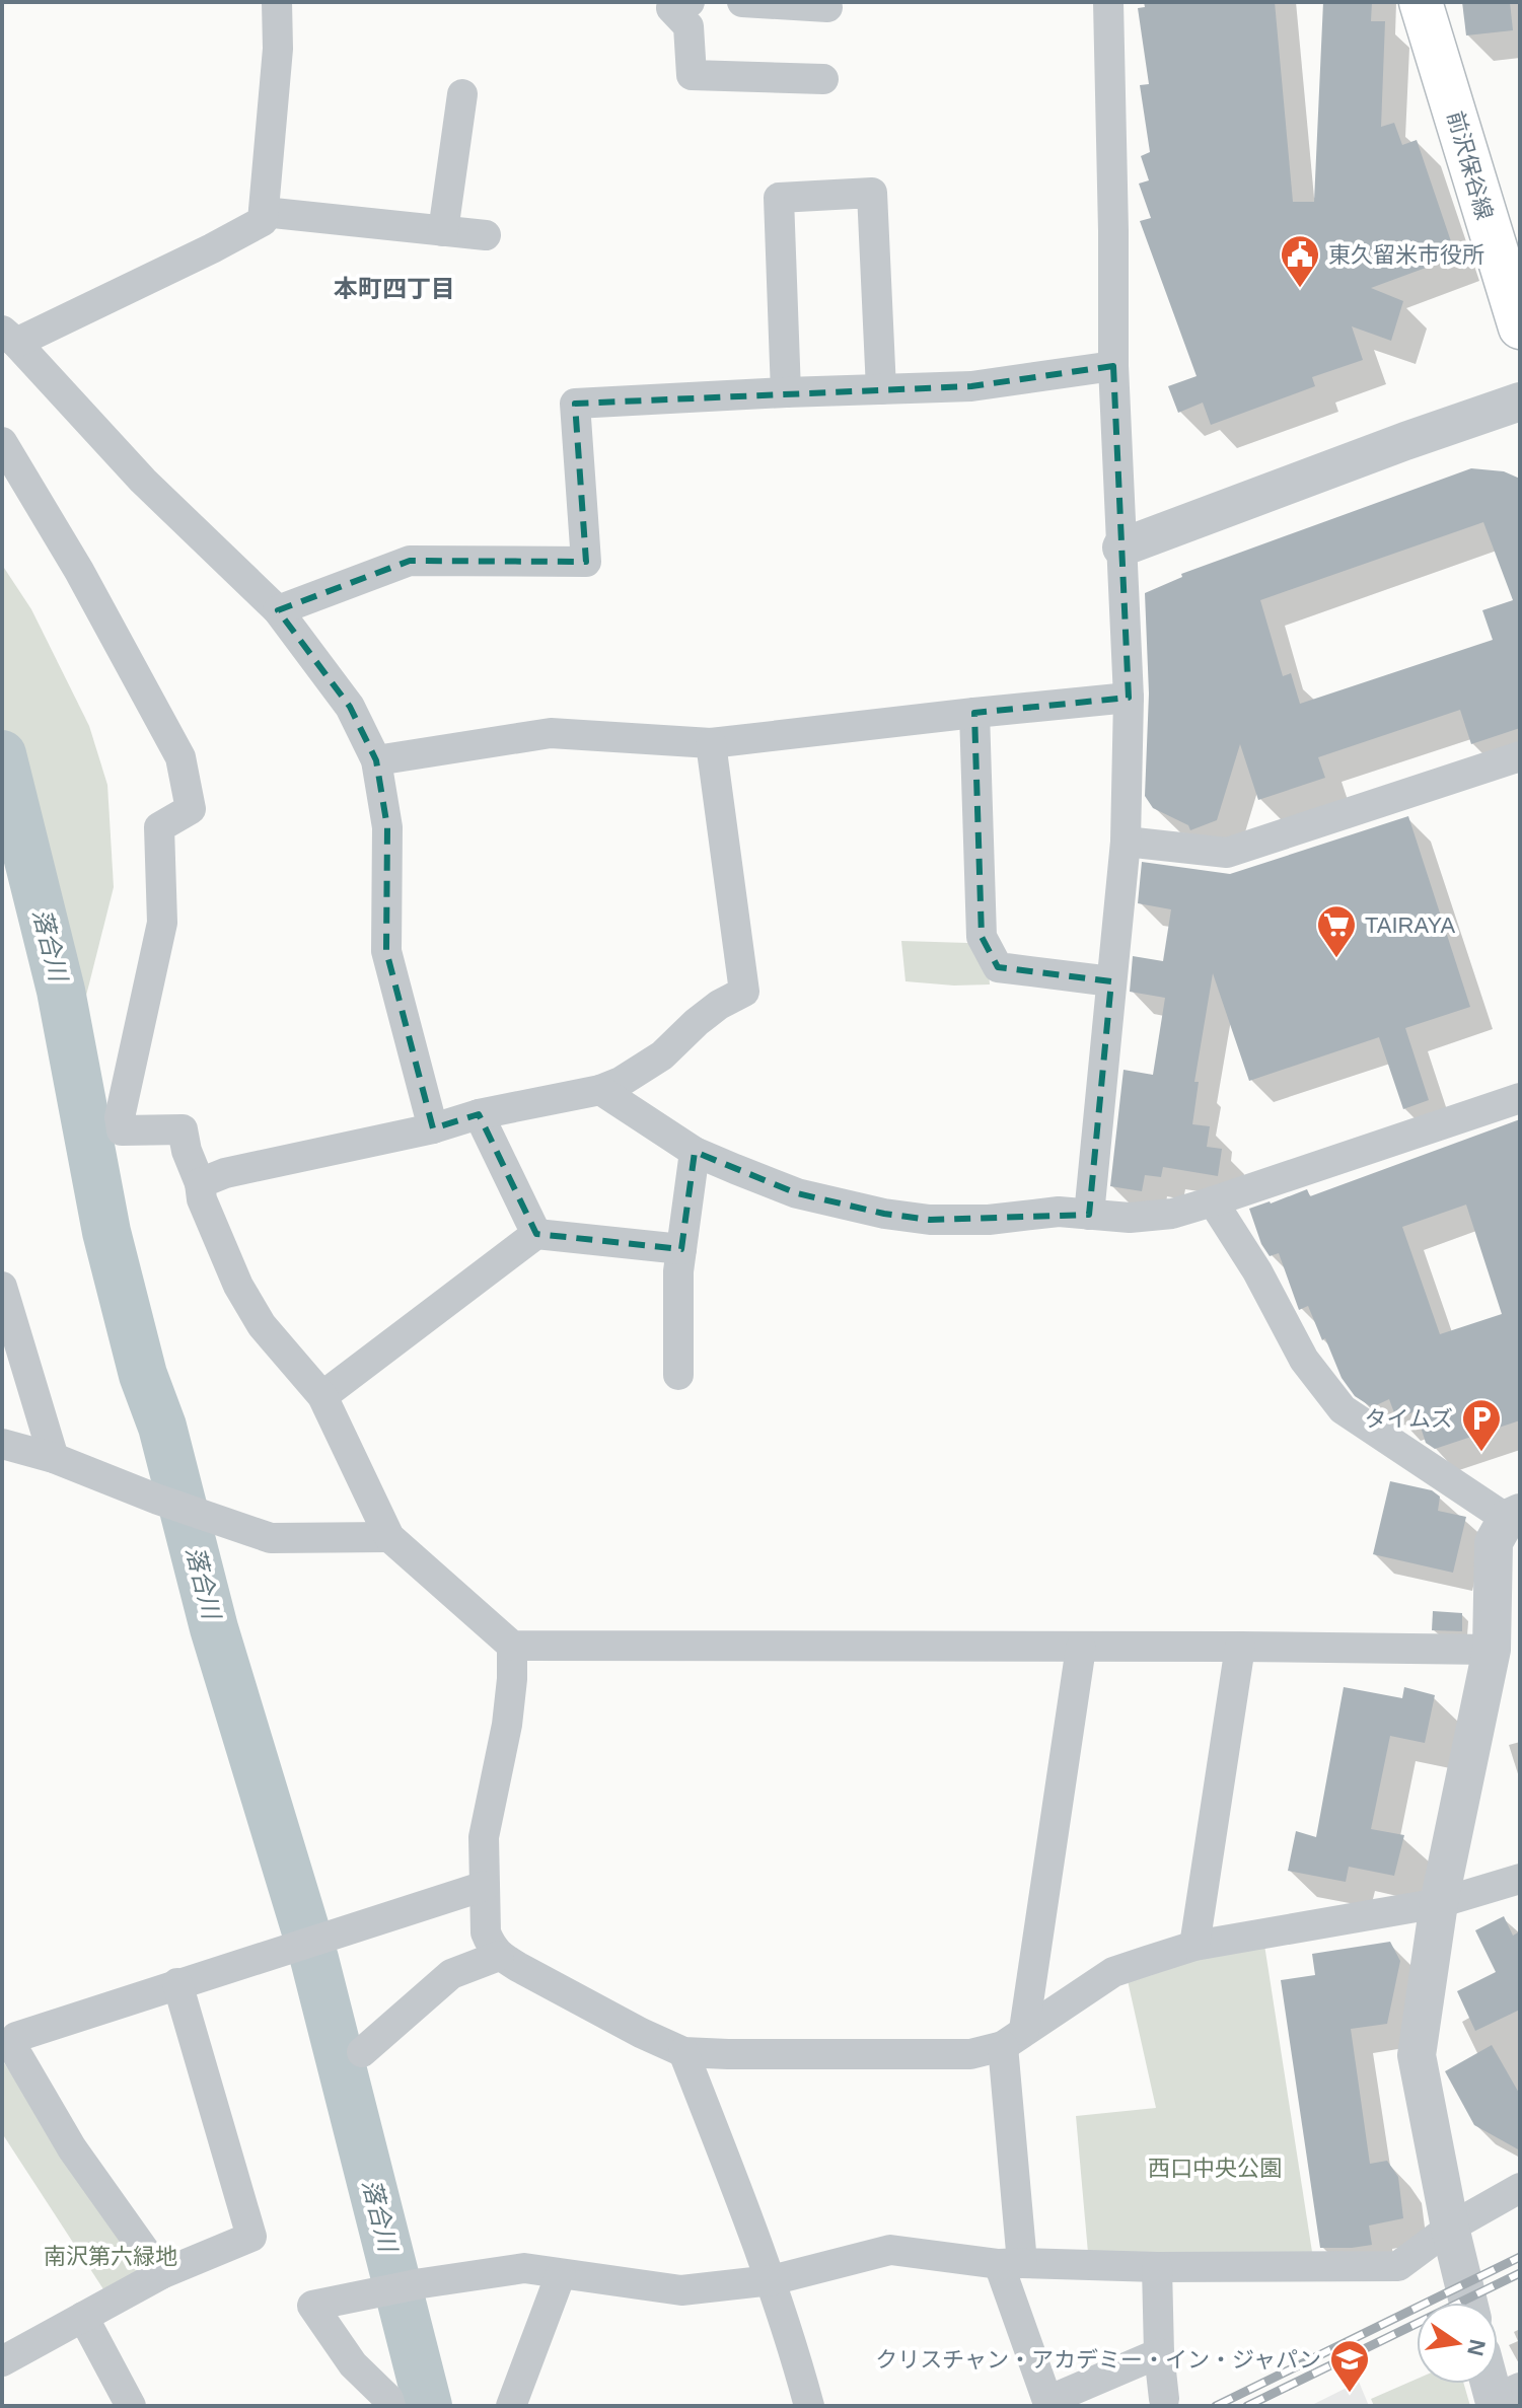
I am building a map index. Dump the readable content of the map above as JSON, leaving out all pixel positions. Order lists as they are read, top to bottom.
{
  "streets": {
    "main road": ["前沢保谷線"]
  },
  "districts": ["本町四丁目"],
  "water": ["落合川"],
  "parks": ["西口中央公園", "南沢第六緑地"],
  "places": {
    "public building": ["東久留米市役所"],
    "supermarket": ["TAIRAYA"],
    "parking": ["タイムズ"],
    "school or university": ["クリスチャン・アカデミー・イン・ジャパン"]
  },
  "north": "right"
}
